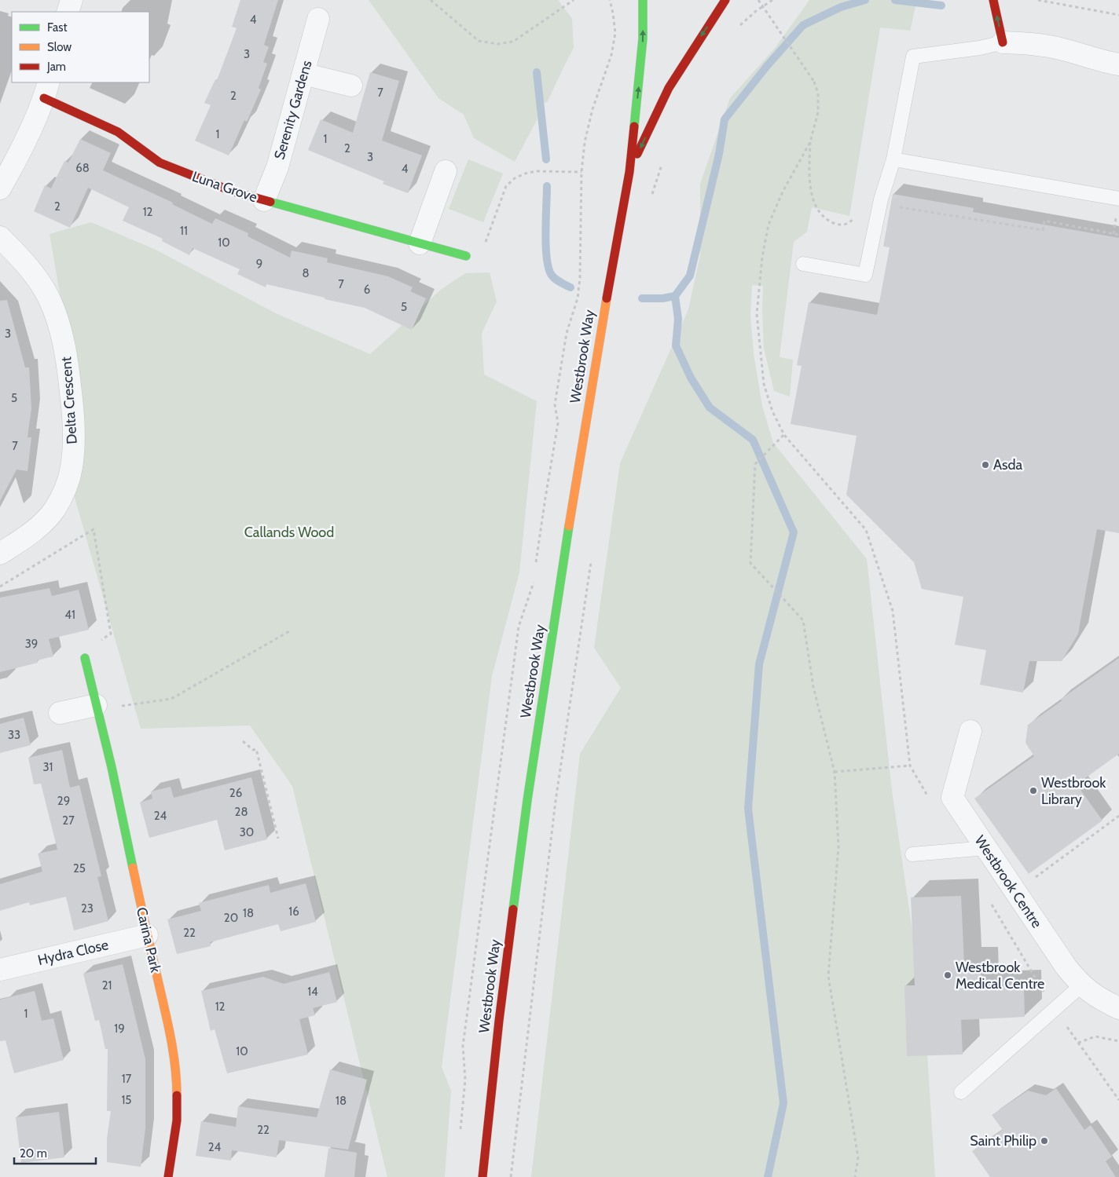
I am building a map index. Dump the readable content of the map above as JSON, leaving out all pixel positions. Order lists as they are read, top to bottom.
{
  "streets": {
    "street": [
      "Serenity Gardens",
      "Luna Grove",
      "Westbrook Way",
      "Delta Crescent",
      "Westbrook Centre",
      "Carina Park",
      "Hydra Close"
    ]
  },
  "crossings": [
    ["Serenity Gardens", "Luna Grove"],
    ["Carina Park", "Hydra Close"]
  ],
  "parks": ["Callands Wood"],
  "places": [
    "Asda",
    "Westbrook Library",
    "Westbrook Medical Centre",
    "Saint Philip"
  ],
  "house_numbers": [
    "4",
    "3",
    "7",
    "2",
    "1",
    "1",
    "2",
    "3",
    "68",
    "4",
    "2",
    "12",
    "11",
    "10",
    "9",
    "8",
    "7",
    "6",
    "5",
    "3",
    "5",
    "7",
    "41",
    "39",
    "33",
    "31",
    "26",
    "29",
    "28",
    "24",
    "27",
    "30",
    "25",
    "23",
    "16",
    "18",
    "20",
    "22",
    "21",
    "14",
    "12",
    "1",
    "19",
    "10",
    "17",
    "15",
    "18",
    "22",
    "24"
  ],
  "legend": ["Fast", "Slow", "Jam"],
  "scale_bar": "20 m"
}
